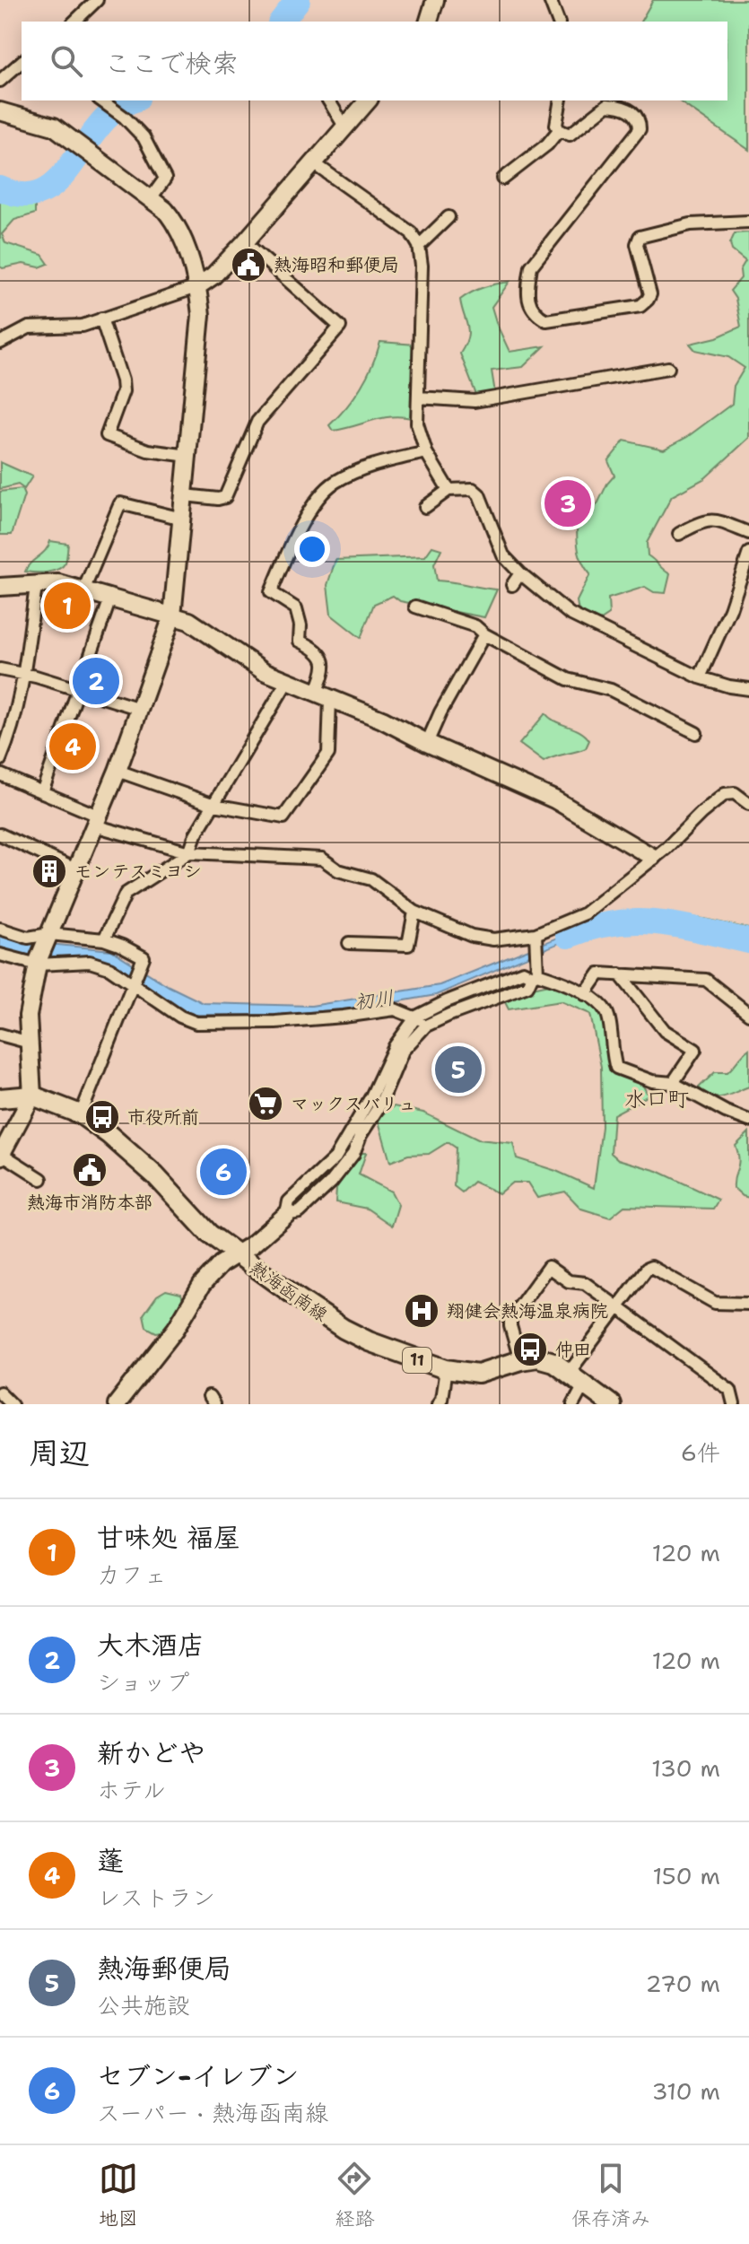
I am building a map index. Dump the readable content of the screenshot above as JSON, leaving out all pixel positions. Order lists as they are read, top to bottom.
{
  "streets": {
    "main road": ["熱海函南線", "11"]
  },
  "districts": ["水口町"],
  "water": ["初川"],
  "places": {
    "public building": ["熱海昭和郵便局", "熱海市消防本部"],
    "building": ["モンテスミヨシ"],
    "supermarket": ["マックスバリュ"],
    "bus stop": ["市役所前", "仲田"],
    "hospital": ["翔健会熱海温泉病院"]
  },
  "page": {
    "search": "ここで検索",
    "pins": [
      "3",
      "1",
      "2",
      "4",
      "5",
      "6"
    ],
    "heading": ["周辺", "6件"],
    "list": [
      {
        "mark": "1",
        "name": "甘味処 福屋",
        "note": "カフェ",
        "value": "120 m"
      },
      {
        "mark": "2",
        "name": "大木酒店",
        "note": "ショップ",
        "value": "120 m"
      },
      {
        "mark": "3",
        "name": "新かどや",
        "note": "ホテル",
        "value": "130 m"
      },
      {
        "mark": "4",
        "name": "蓬",
        "note": "レストラン",
        "value": "150 m"
      },
      {
        "mark": "5",
        "name": "熱海郵便局",
        "note": "公共施設",
        "value": "270 m"
      },
      {
        "mark": "6",
        "name": "セブン-イレブン",
        "note": "スーパー · 熱海函南線",
        "value": "310 m"
      }
    ],
    "nav": ["地図", "経路", "保存済み"]
  }
}
